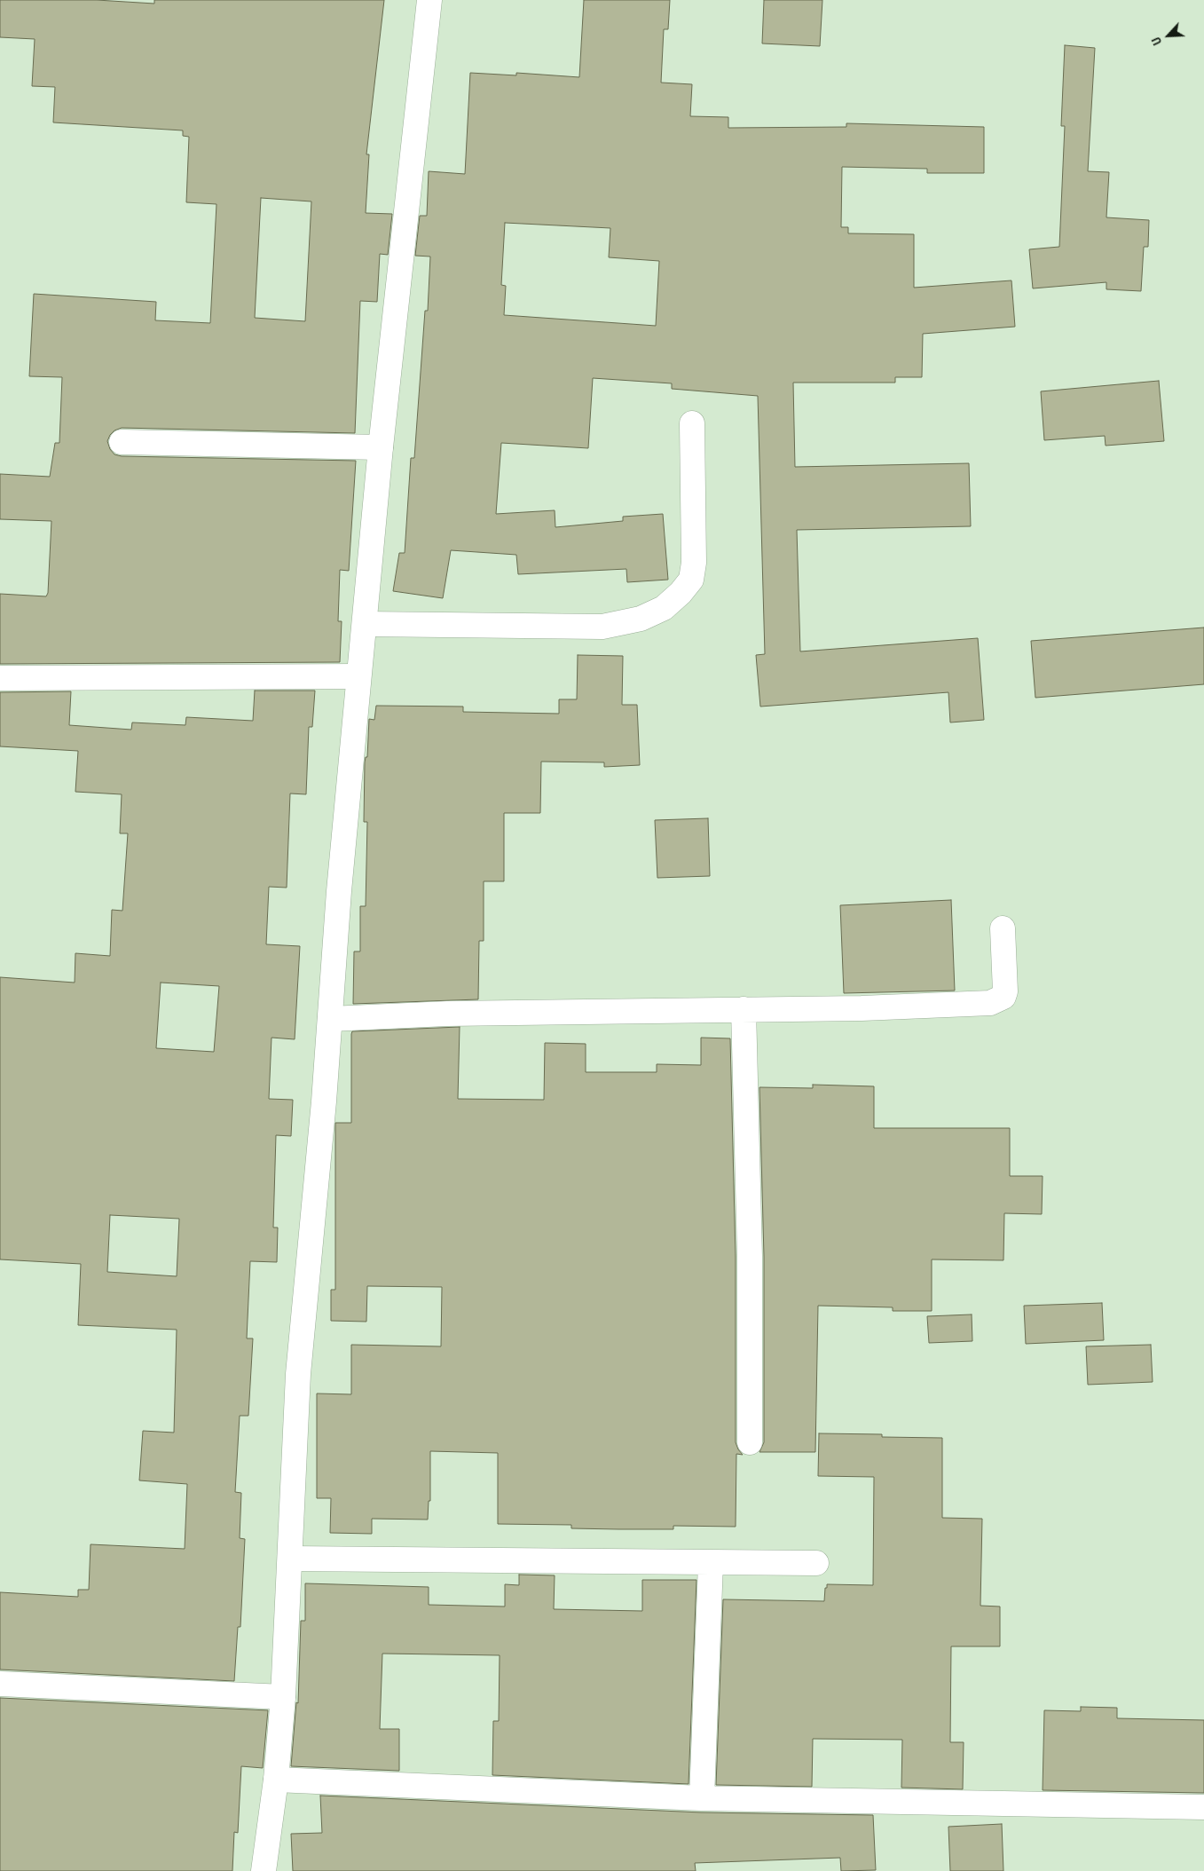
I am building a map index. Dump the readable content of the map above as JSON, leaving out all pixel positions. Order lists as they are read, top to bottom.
{
  "north": "bottom left"
}
